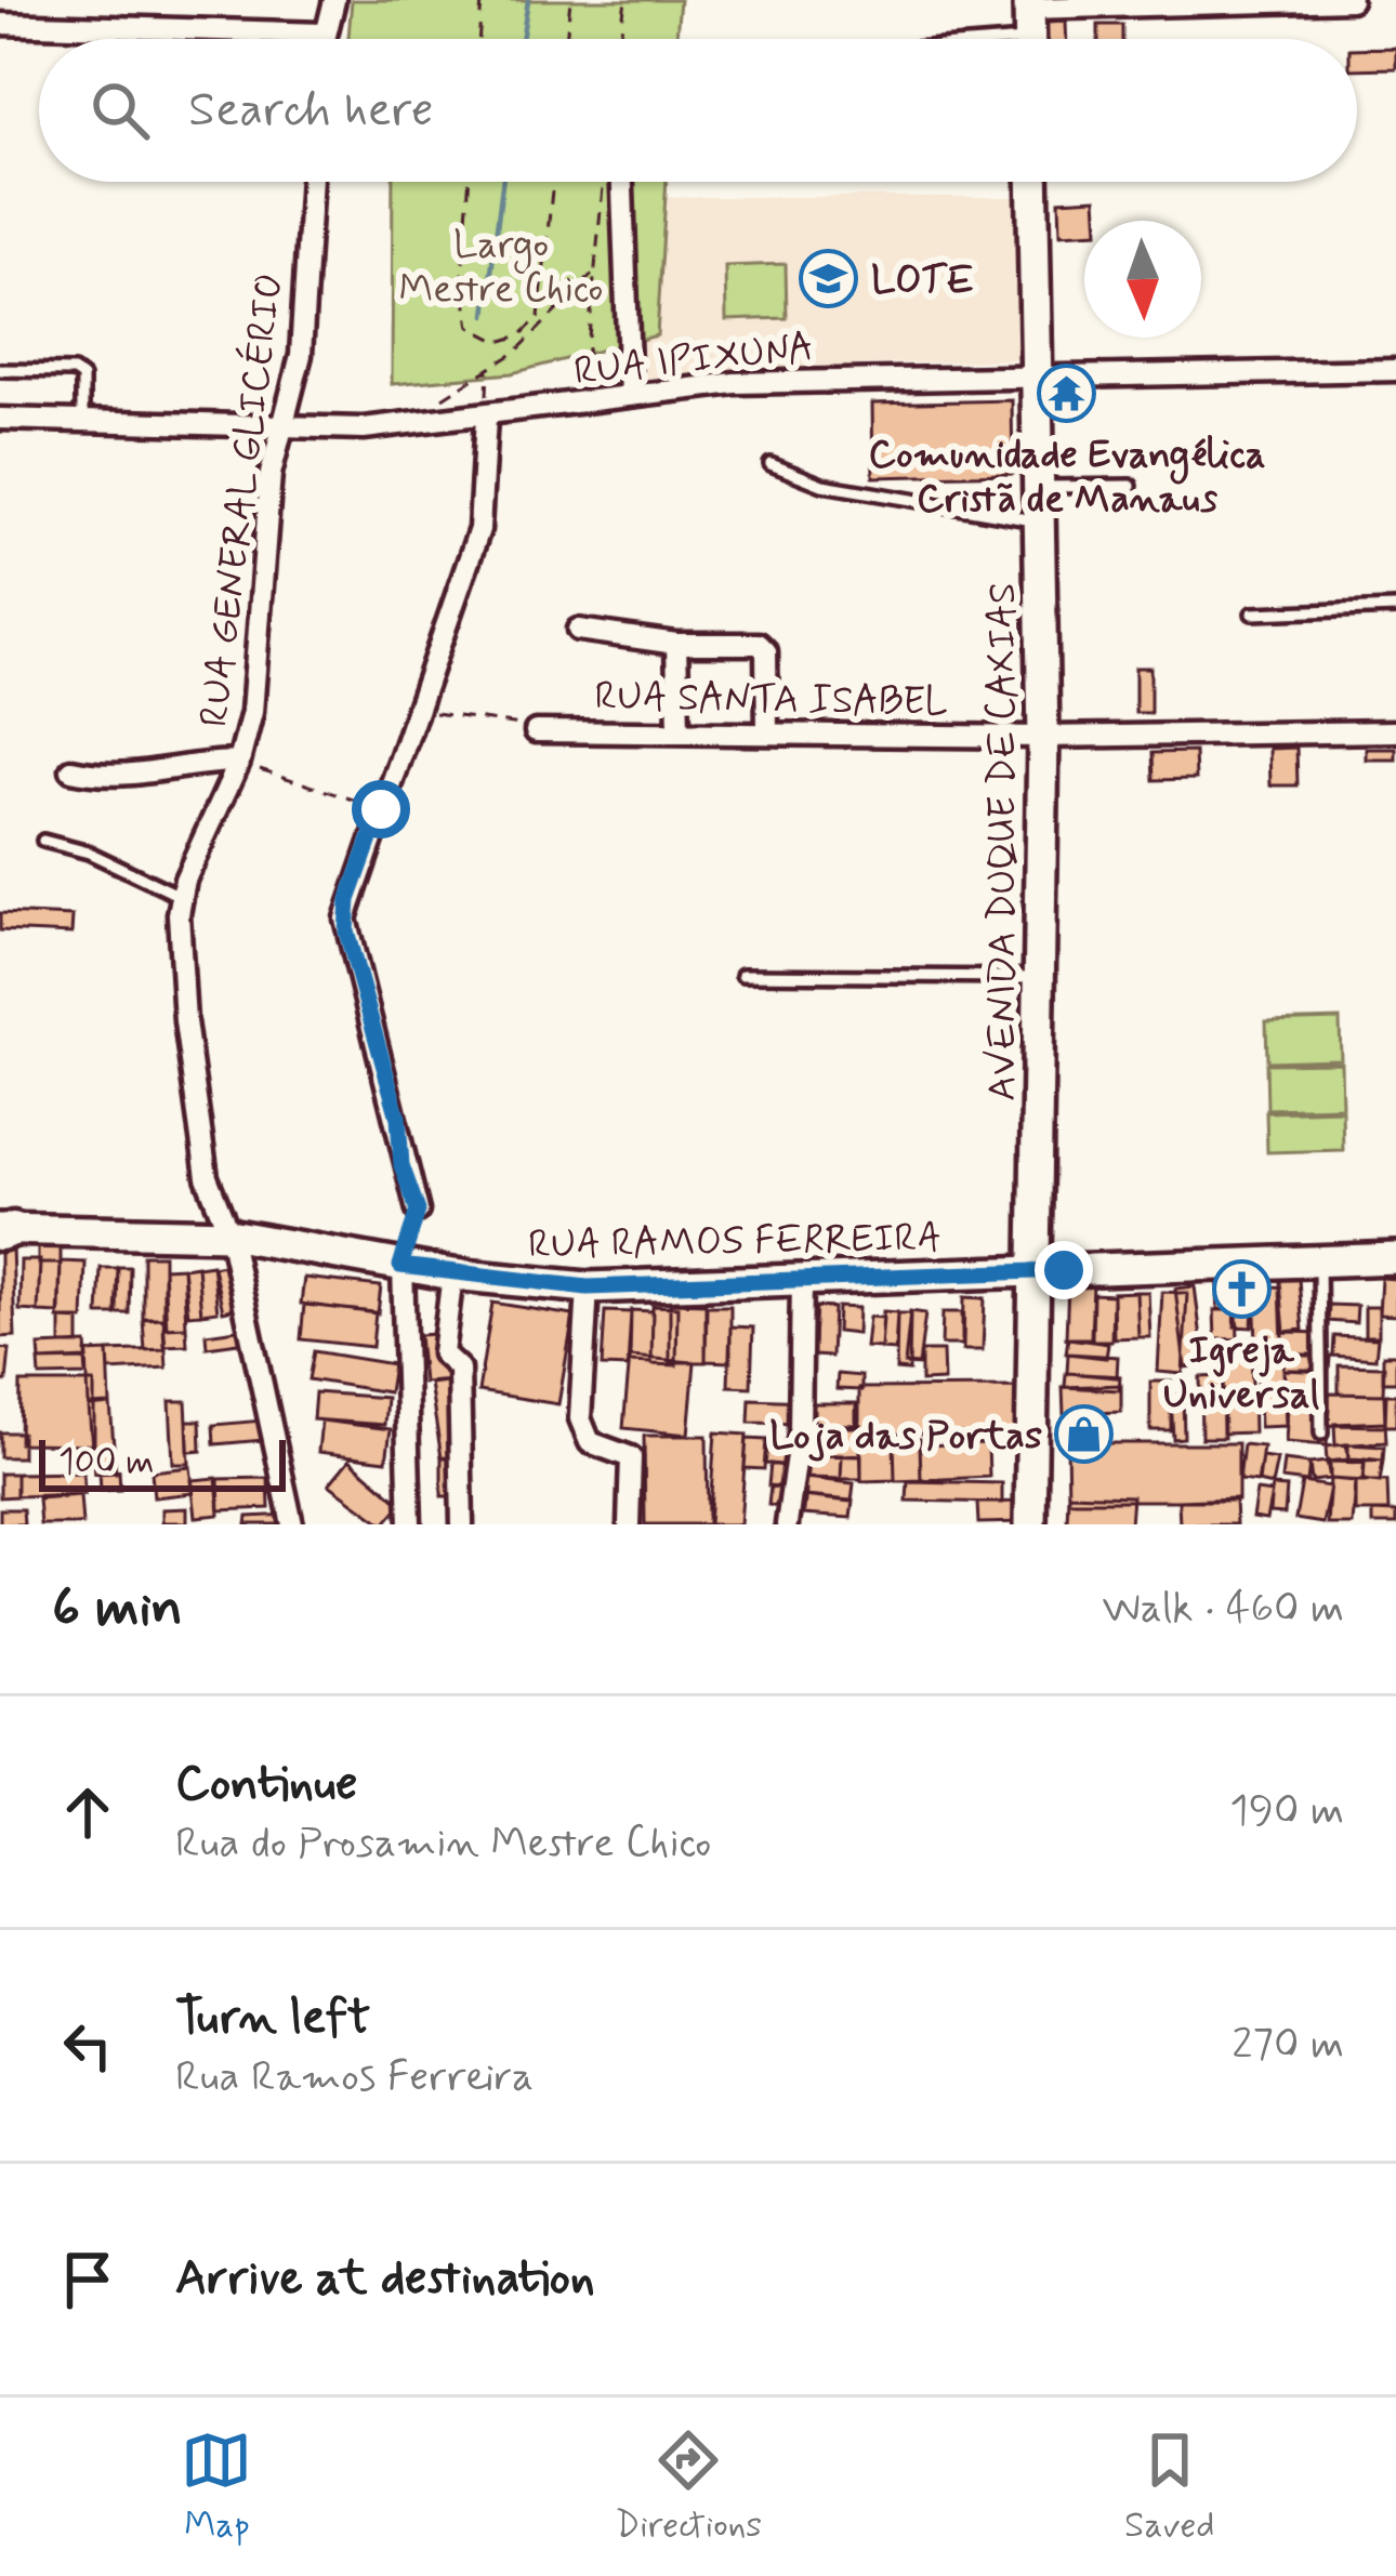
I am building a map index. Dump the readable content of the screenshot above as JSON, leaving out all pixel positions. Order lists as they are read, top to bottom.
{
  "streets": {
    "main road": ["AVENIDA DUQUE DE CAXIAS", "RUA RAMOS FERREIRA"],
    "street": ["RUA IPIXUNA", "RUA GENERAL GLICÉRIO", "RUA SANTA ISABEL"]
  },
  "crossings": [
    ["RUA IPIXUNA", "RUA GENERAL GLICÉRIO"],
    ["RUA IPIXUNA", "AVENIDA DUQUE DE CAXIAS"],
    ["RUA GENERAL GLICÉRIO", "RUA RAMOS FERREIRA"],
    ["RUA SANTA ISABEL", "AVENIDA DUQUE DE CAXIAS"],
    ["AVENIDA DUQUE DE CAXIAS", "RUA RAMOS FERREIRA"]
  ],
  "parks": ["Largo Mestre Chico"],
  "places": {
    "school or university": ["LOTE"],
    "temple": ["Comunidade Evangélica Cristã de Manaus"],
    "church": ["Igreja Universal"],
    "shop": ["Loja das Portas"]
  },
  "scale_bar": "100 m",
  "north": "bottom",
  "page": {
    "search": "Search here",
    "scale": "100 m",
    "heading": ["6 min", "Walk · 460 m"],
    "list": [
      ["Continue", "Rua do Prosamin Mestre Chico", "190 m"],
      ["Turn left", "Rua Ramos Ferreira", "270 m"],
      "Arrive at destination"
    ],
    "nav": ["Map", "Directions", "Saved"]
  }
}
